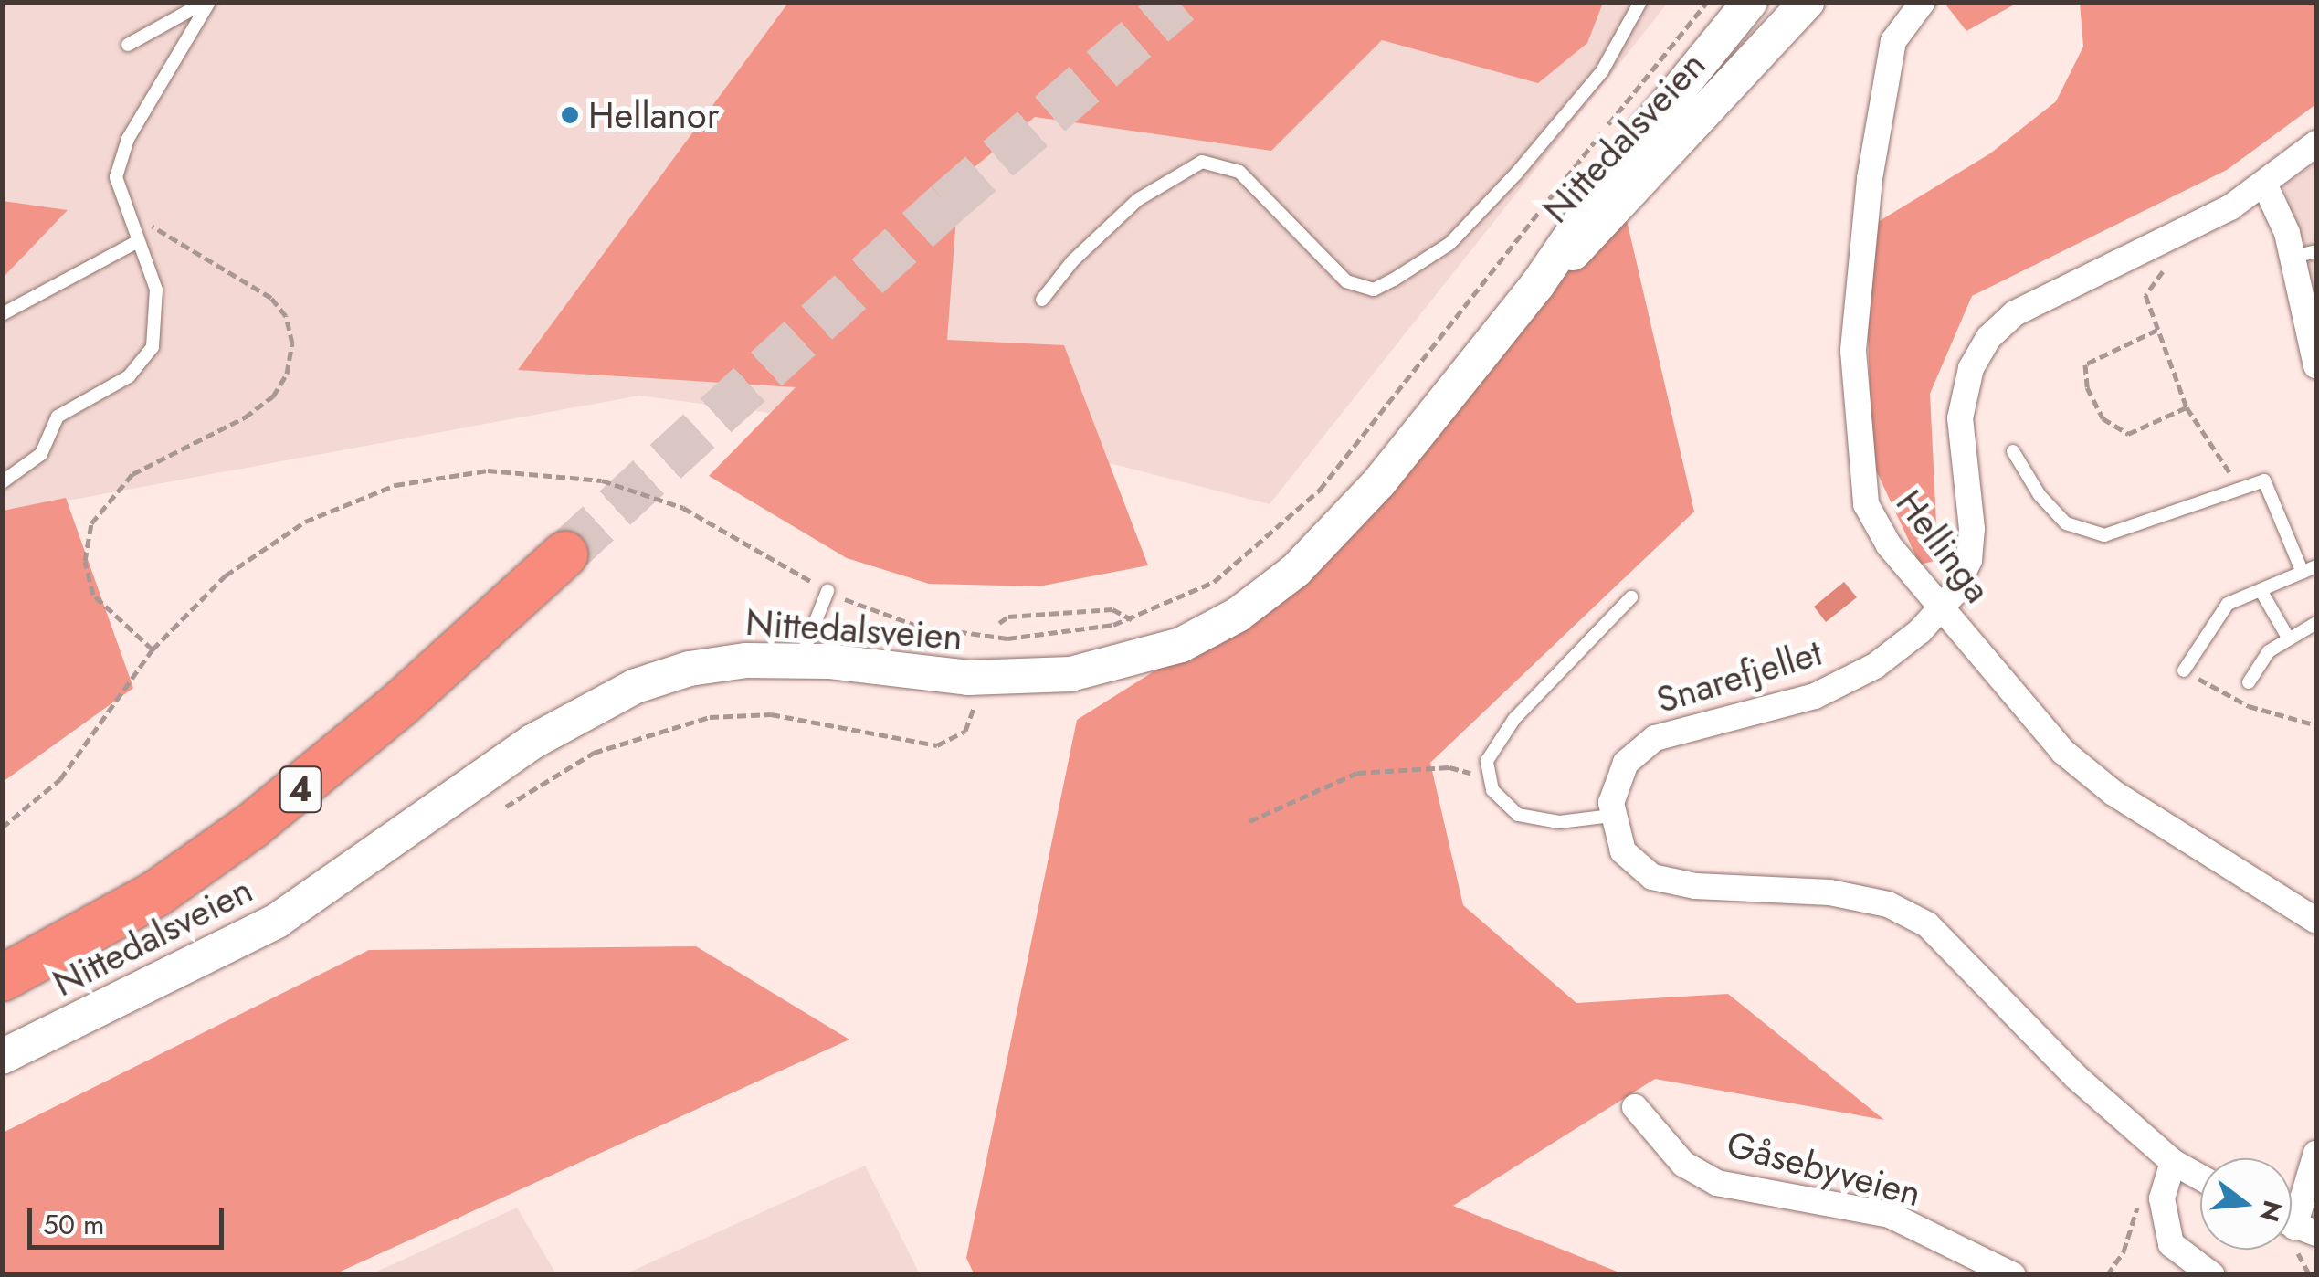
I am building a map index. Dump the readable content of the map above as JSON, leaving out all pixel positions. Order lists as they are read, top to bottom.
{
  "streets": {
    "highway": ["4"],
    "main road": ["Nittedalsveien"],
    "street": ["Hellinga", "Snarefjellet", "Gåsebyveien"]
  },
  "crossings": [
    ["Hellinga", "Snarefjellet"]
  ],
  "places": ["Hellanor"],
  "scale_bar": "50 m",
  "north": "right"
}
